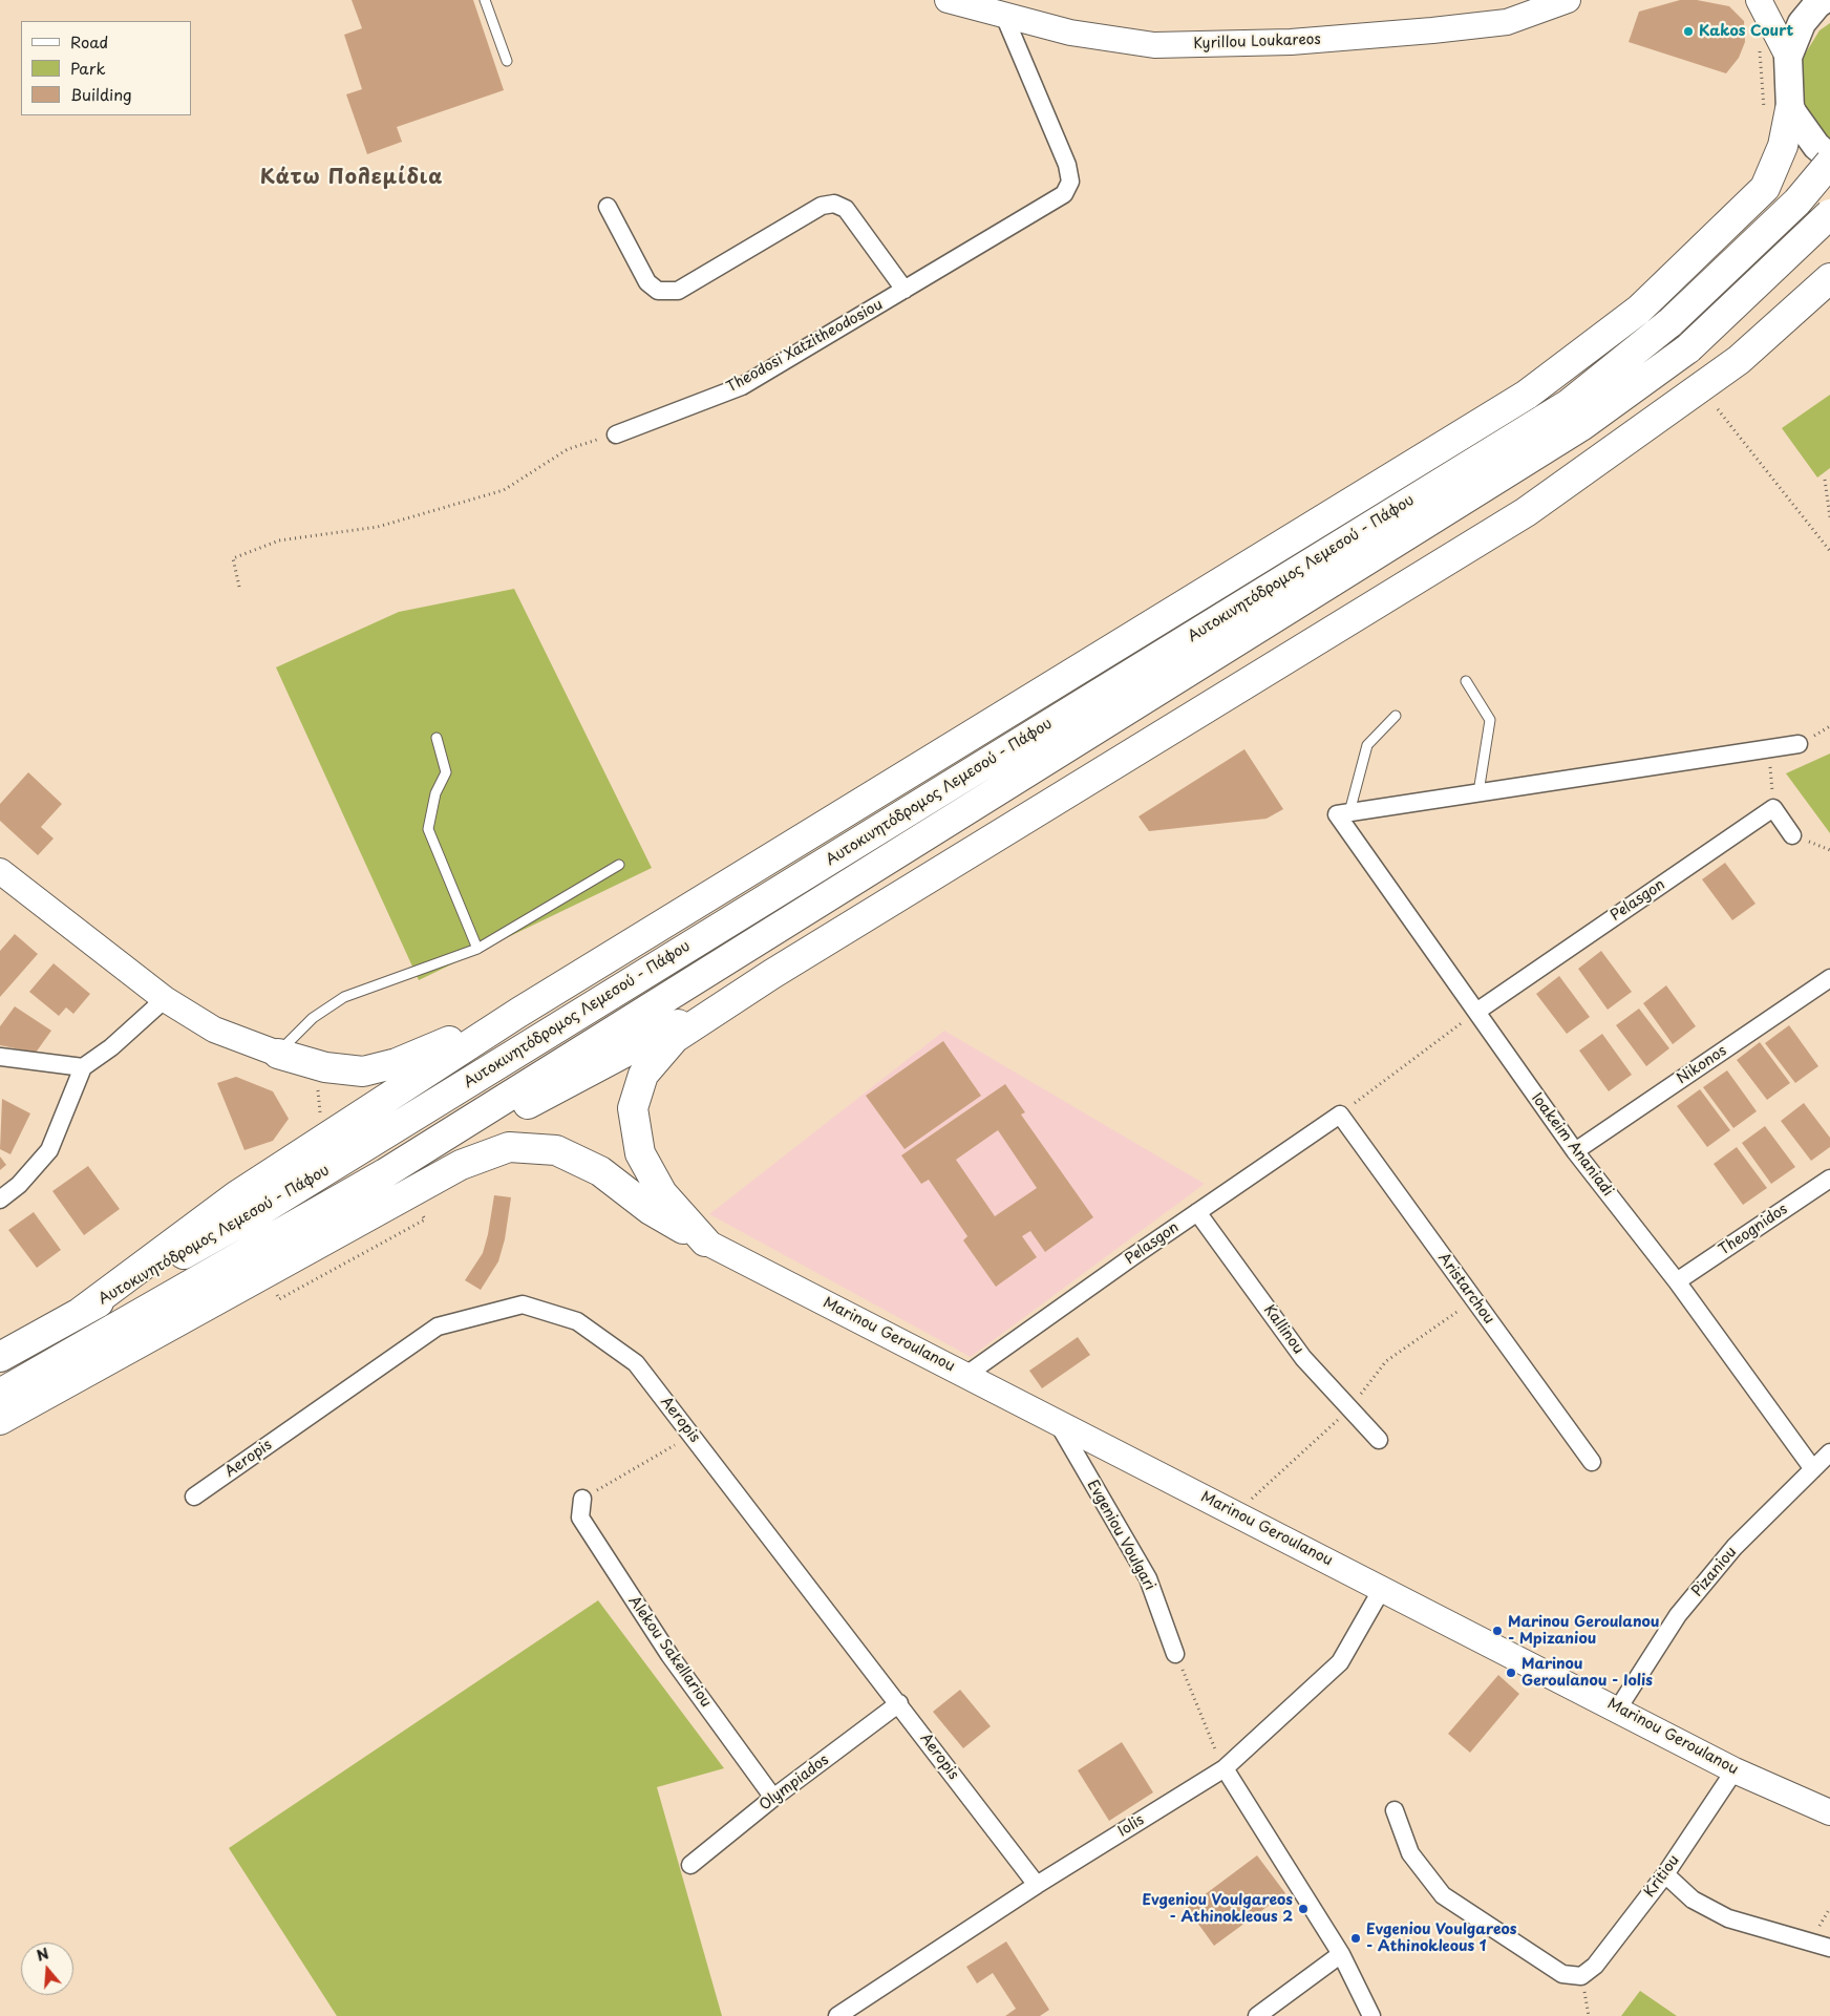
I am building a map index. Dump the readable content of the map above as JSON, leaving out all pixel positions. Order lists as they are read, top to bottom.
{
  "streets": {
    "highway": ["Αυτοκινητόδρομος Λεμεσού - Πάφου"],
    "street": [
      "Kyrillou Loukareos",
      "Theodosi Xatzitheodosiou",
      "Pelasgon",
      "Nikonos",
      "Ioakeim Ananiadi",
      "Theognidos",
      "Aristarchou",
      "Kallinou",
      "Marinou Geroulanou",
      "Aeropis",
      "Evgeniou Voulgari",
      "Pizaniou",
      "Alekou Sakellariou",
      "Olympiados",
      "Iolis",
      "Kritiou"
    ]
  },
  "crossings": [
    ["Kyrillou Loukareos", "Theodosi Xatzitheodosiou"],
    ["Pelasgon", "Ioakeim Ananiadi"],
    ["Pelasgon", "Aristarchou"],
    ["Pelasgon", "Kallinou"],
    ["Pelasgon", "Marinou Geroulanou"],
    ["Nikonos", "Ioakeim Ananiadi"],
    ["Ioakeim Ananiadi", "Theognidos"],
    ["Ioakeim Ananiadi", "Pizaniou"],
    ["Marinou Geroulanou", "Evgeniou Voulgari"],
    ["Marinou Geroulanou", "Pizaniou"],
    ["Marinou Geroulanou", "Iolis"],
    ["Marinou Geroulanou", "Kritiou"],
    ["Aeropis", "Olympiados"],
    ["Aeropis", "Iolis"],
    ["Alekou Sakellariou", "Olympiados"]
  ],
  "districts": ["Κάτω Πολεμίδια"],
  "places": [
    "Kakos Court",
    "Marinou Geroulanou - Mpizaniou",
    "Marinou Geroulanou - Iolis",
    "Evgeniou Voulgareos - Athinokleous 2",
    "Evgeniou Voulgareos - Athinokleous 1"
  ],
  "legend": ["Road", "Park", "Building"],
  "north": "top"
}
